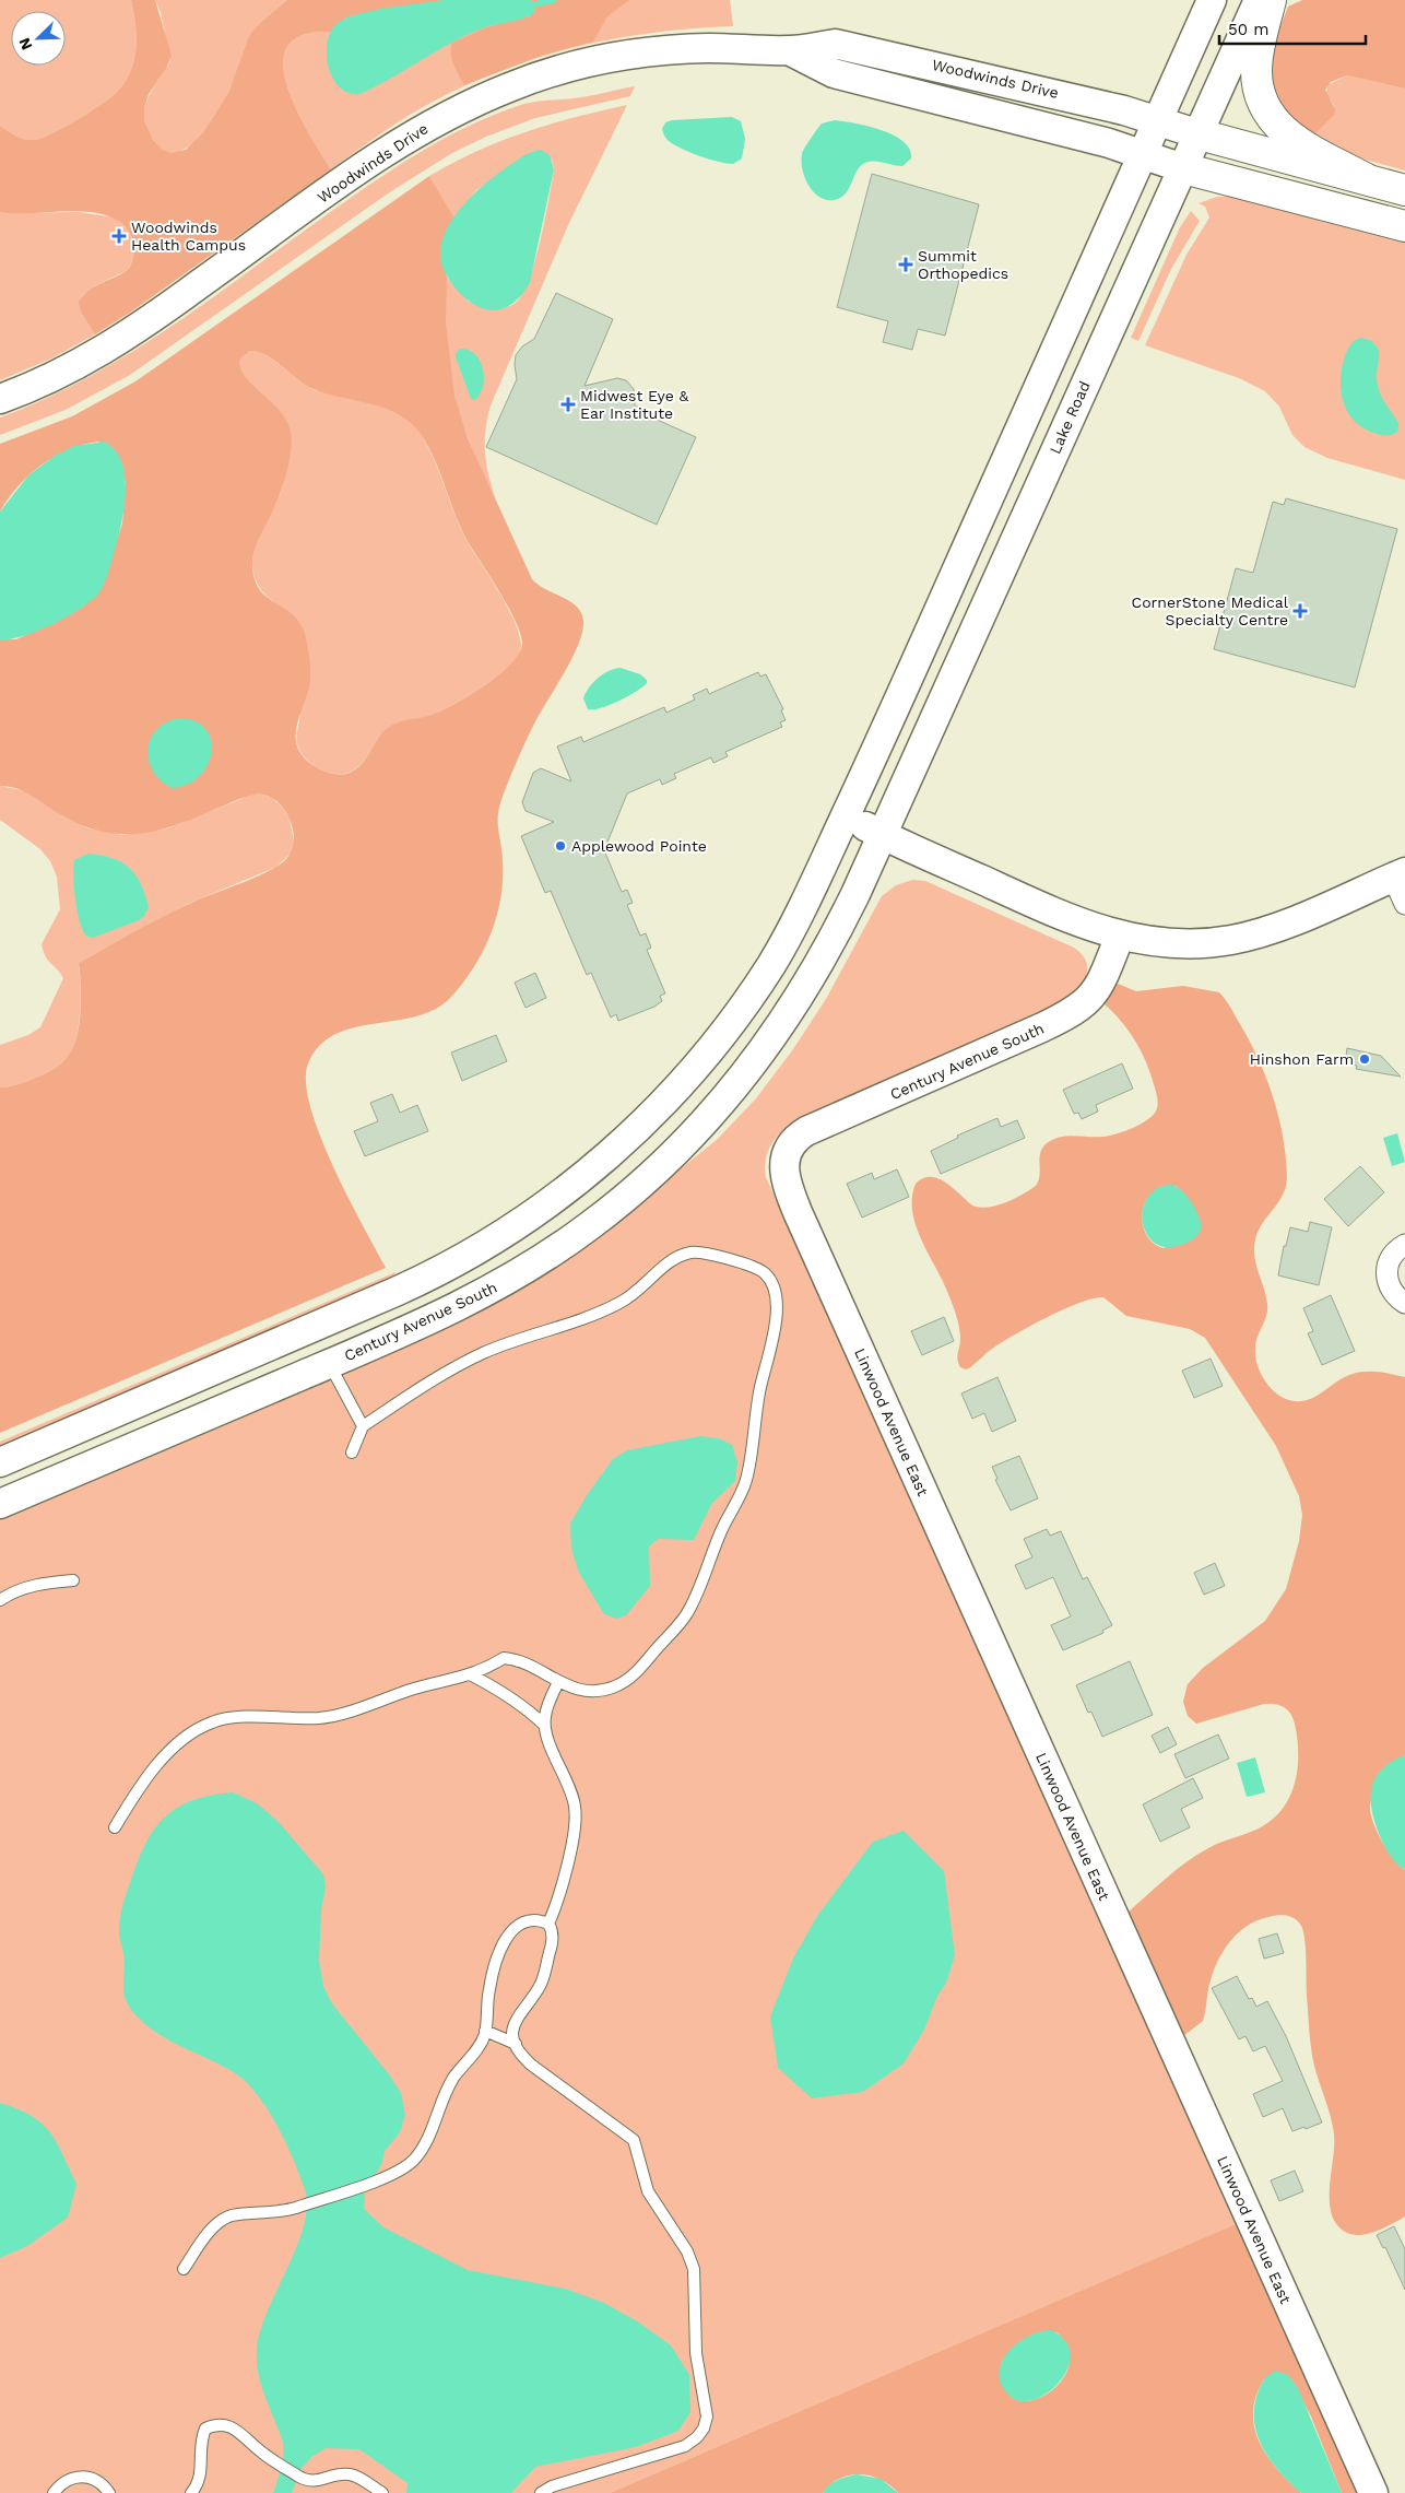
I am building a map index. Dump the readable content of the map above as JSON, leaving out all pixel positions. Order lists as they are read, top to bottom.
{
  "streets": {
    "street": [
      "Woodwinds Drive",
      "Lake Road",
      "Century Avenue South",
      "Linwood Avenue East"
    ]
  },
  "crossings": [
    ["Woodwinds Drive", "Lake Road"],
    ["Lake Road", "Century Avenue South"],
    ["Century Avenue South", "Linwood Avenue East"]
  ],
  "places": {
    "health": [
      "Woodwinds Health Campus",
      "Summit Orthopedics",
      "Midwest Eye & Ear Institute",
      "CornerStone Medical Specialty Centre"
    ],
    "other": ["Applewood Pointe", "Hinshon Farm"]
  },
  "scale_bar": "50 m",
  "north": "bottom left"
}
